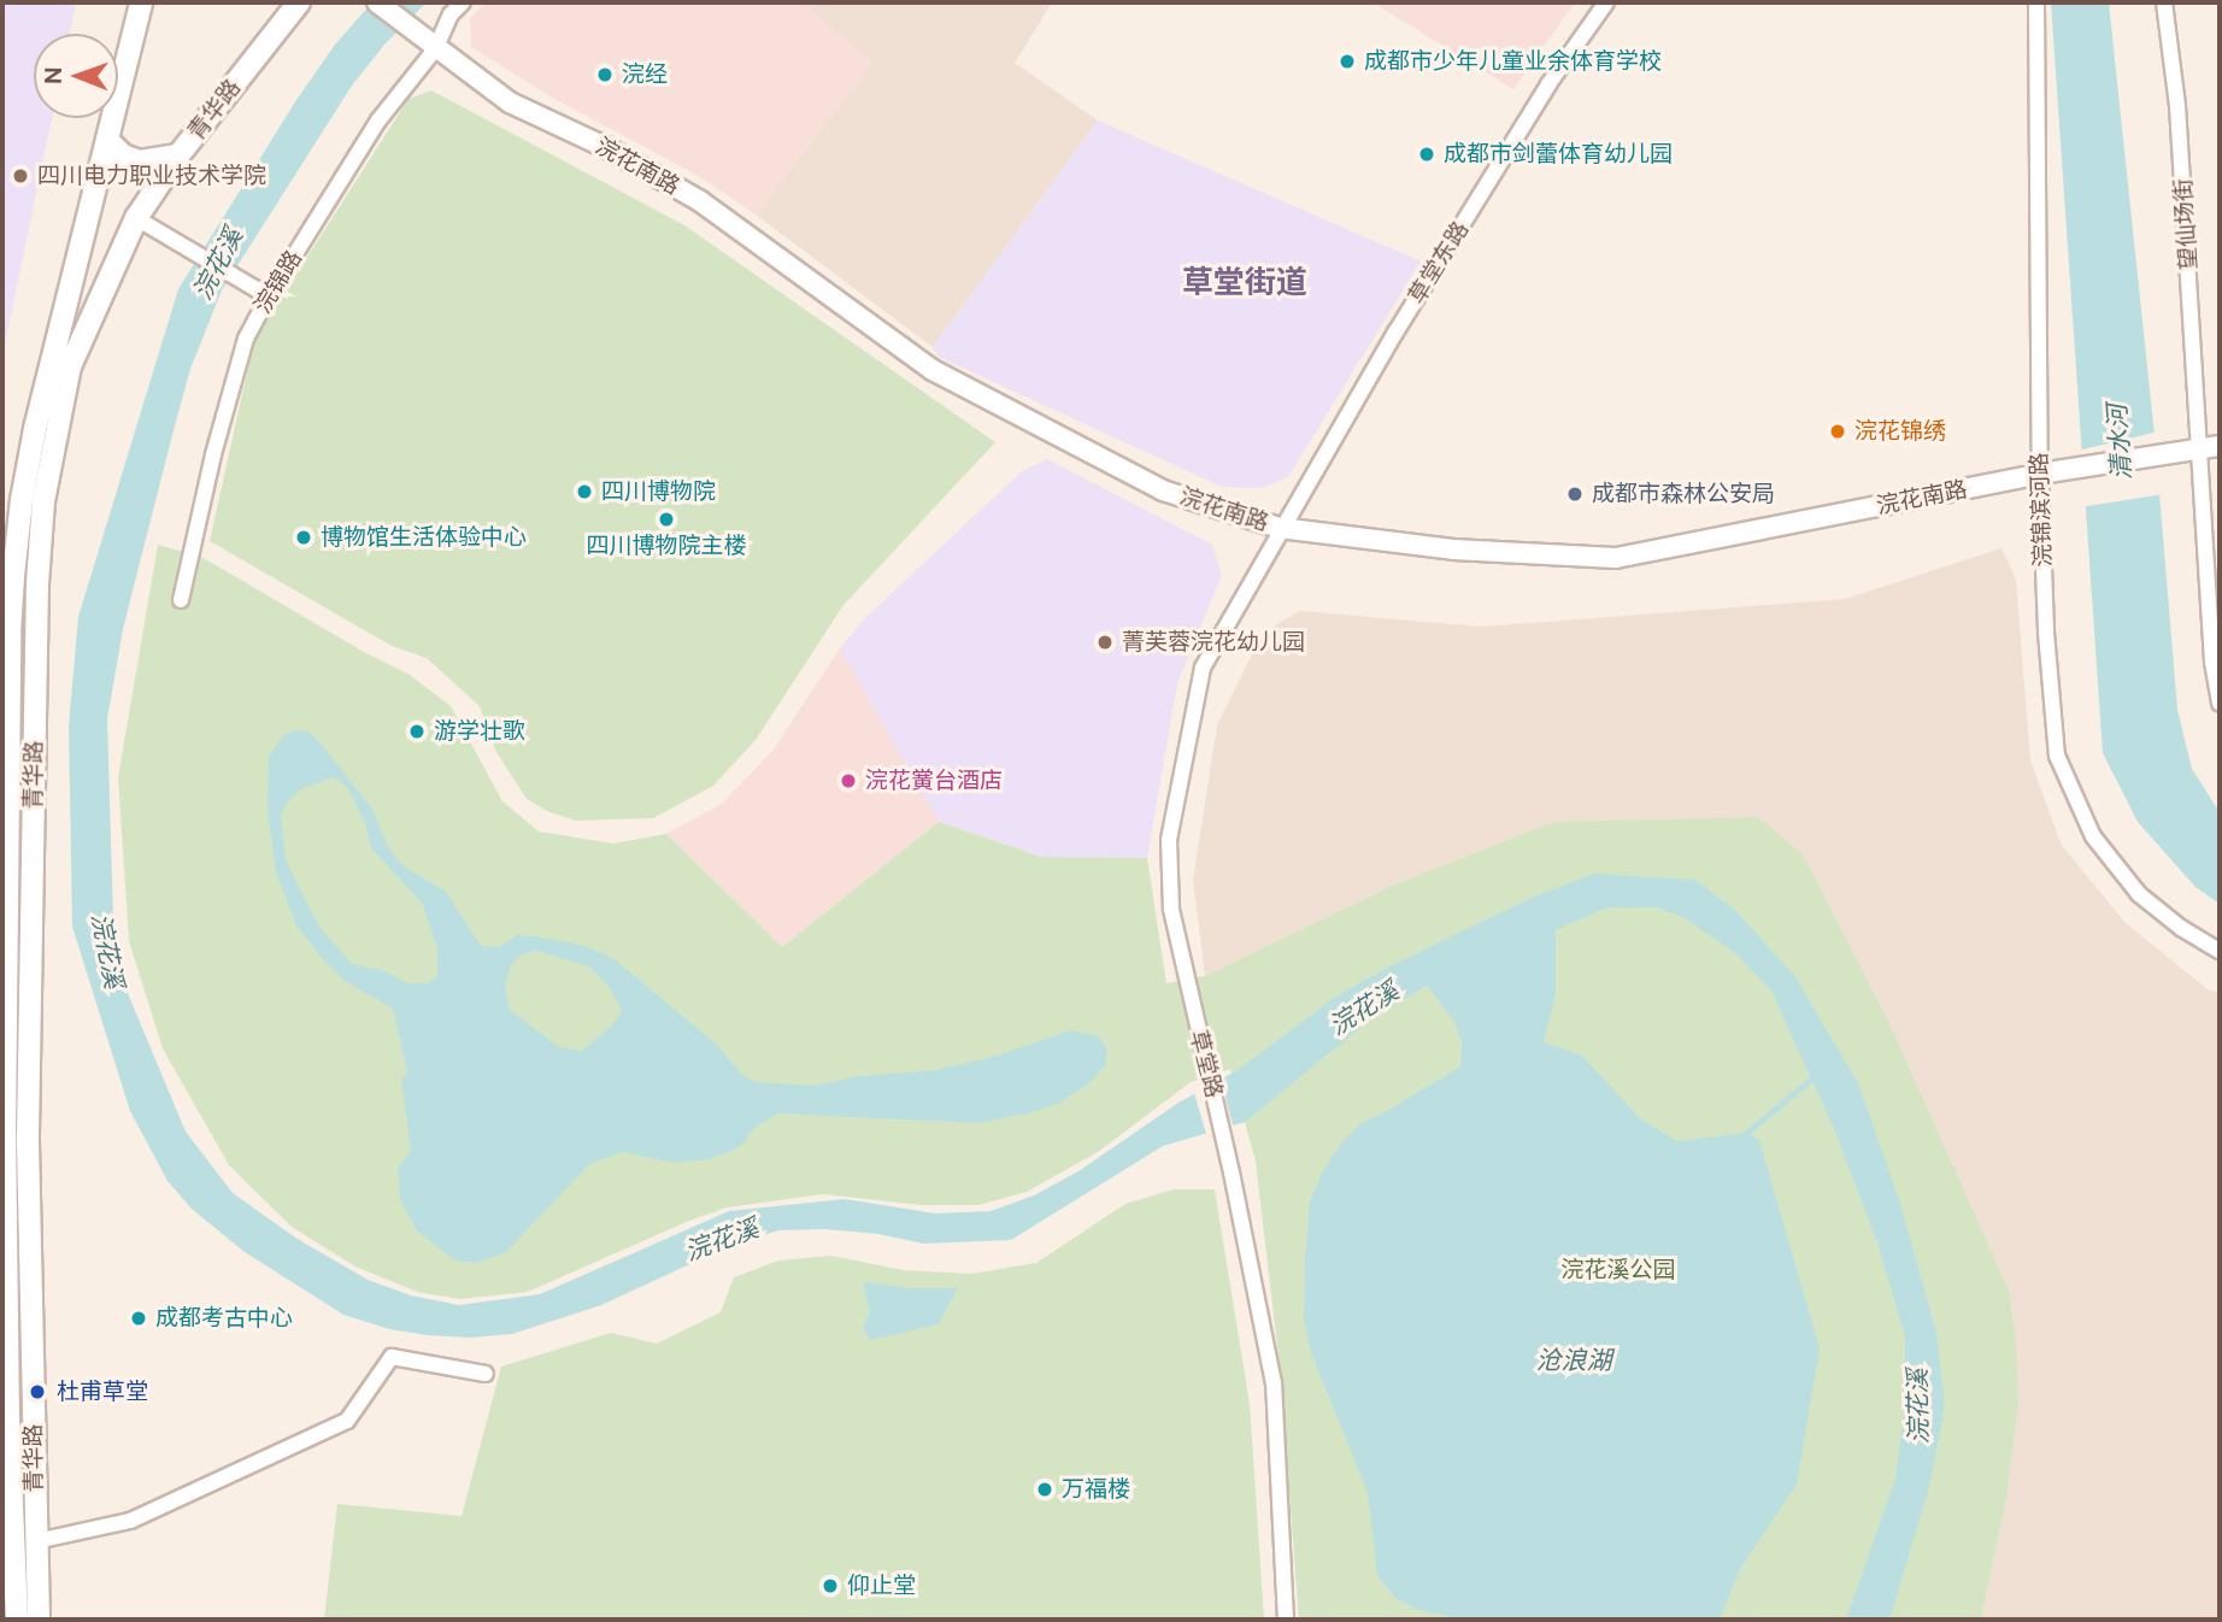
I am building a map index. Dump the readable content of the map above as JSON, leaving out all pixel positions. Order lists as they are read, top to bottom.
{
  "streets": {
    "main road": ["青华路"],
    "street": [
      "浣花南路",
      "望仙场街",
      "草堂东路",
      "浣锦路",
      "浣锦滨河路",
      "草堂路"
    ]
  },
  "crossings": [
    ["浣花南路", "望仙场街"],
    ["浣花南路", "草堂东路"],
    ["浣花南路", "浣锦路"],
    ["浣花南路", "浣锦滨河路"],
    ["浣花南路", "草堂路"],
    ["草堂东路", "草堂路"]
  ],
  "districts": ["草堂街道"],
  "water": ["浣花溪", "清水河", "沧浪湖"],
  "parks": ["浣花溪公园"],
  "places": [
    "成都市少年儿童业余体育学校",
    "浣经",
    "成都市剑蕾体育幼儿园",
    "四川电力职业技术学院",
    "浣花锦绣",
    "四川博物院",
    "成都市森林公安局",
    "四川博物院主楼",
    "博物馆生活体验中心",
    "菁芙蓉浣花幼儿园",
    "游学壮歌",
    "浣花黉台酒店",
    "成都考古中心",
    "杜甫草堂",
    "万福楼",
    "仰止堂"
  ],
  "north": "left"
}
